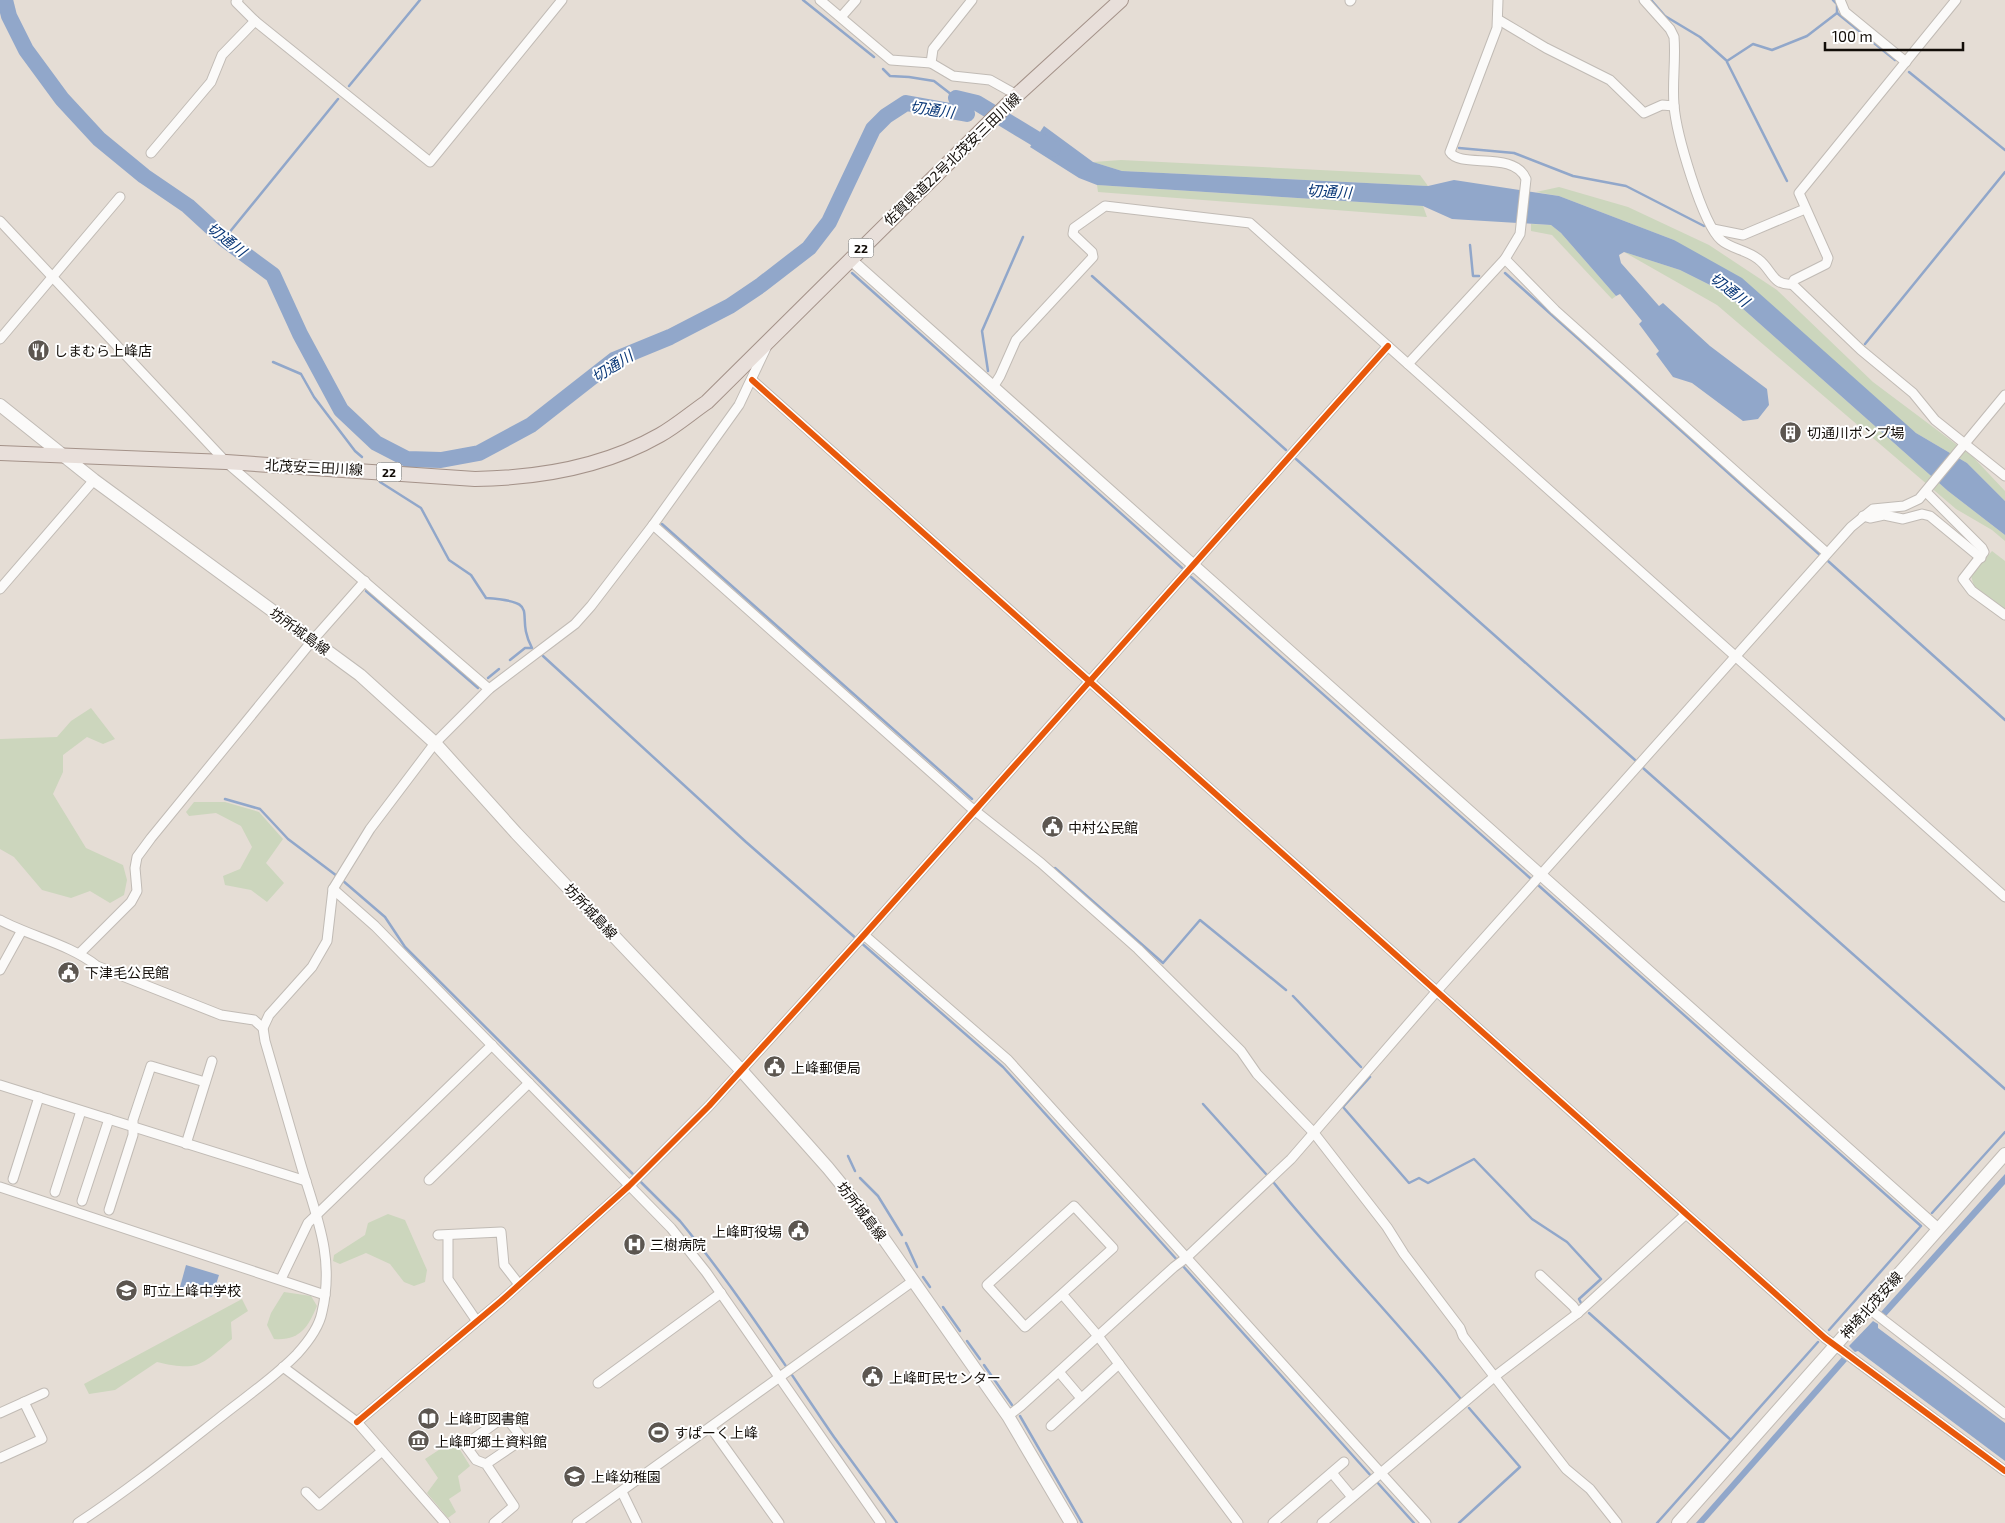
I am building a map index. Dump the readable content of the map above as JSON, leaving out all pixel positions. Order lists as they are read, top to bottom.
{
  "streets": {
    "main road": [
      "佐賀県道22号北茂安三田川線",
      "22",
      "北茂安三田川線",
      "坊所城島線",
      "神埼北茂安線"
    ]
  },
  "crossings": [
    ["佐賀県道22号北茂安三田川線", "北茂安三田川線"],
    ["北茂安三田川線", "坊所城島線"]
  ],
  "water": ["切通川"],
  "places": {
    "restaurant": ["しまむら上峰店"],
    "building": ["切通川ポンプ場"],
    "public building": [
      "中村公民館",
      "下津毛公民館",
      "上峰郵便局",
      "上峰町役場",
      "上峰町民センター"
    ],
    "hospital": ["三樹病院"],
    "school or university": ["町立上峰中学校", "上峰幼稚園"],
    "library": ["上峰町図書館"],
    "sports": ["すぱーく上峰"],
    "museum": ["上峰町郷土資料館"]
  },
  "scale_bar": "100 m"
}
